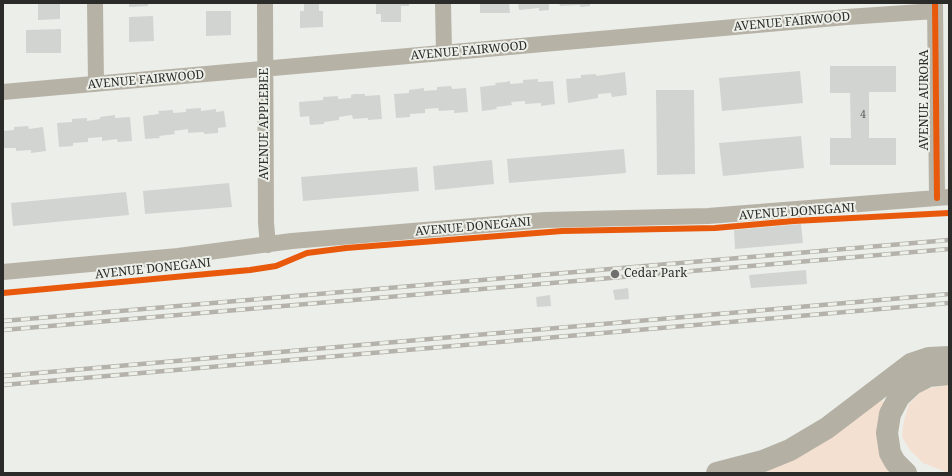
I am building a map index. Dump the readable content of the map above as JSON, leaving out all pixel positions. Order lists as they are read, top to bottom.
{
  "streets": {
    "street": [
      "AVENUE FAIRWOOD",
      "AVENUE AURORA",
      "AVENUE APPLEBEE",
      "AVENUE DONEGANI"
    ]
  },
  "crossings": [
    ["AVENUE FAIRWOOD", "AVENUE AURORA"],
    ["AVENUE FAIRWOOD", "AVENUE APPLEBEE"],
    ["AVENUE AURORA", "AVENUE DONEGANI"],
    ["AVENUE APPLEBEE", "AVENUE DONEGANI"]
  ],
  "places": ["Cedar Park"],
  "house_numbers": ["4"]
}
